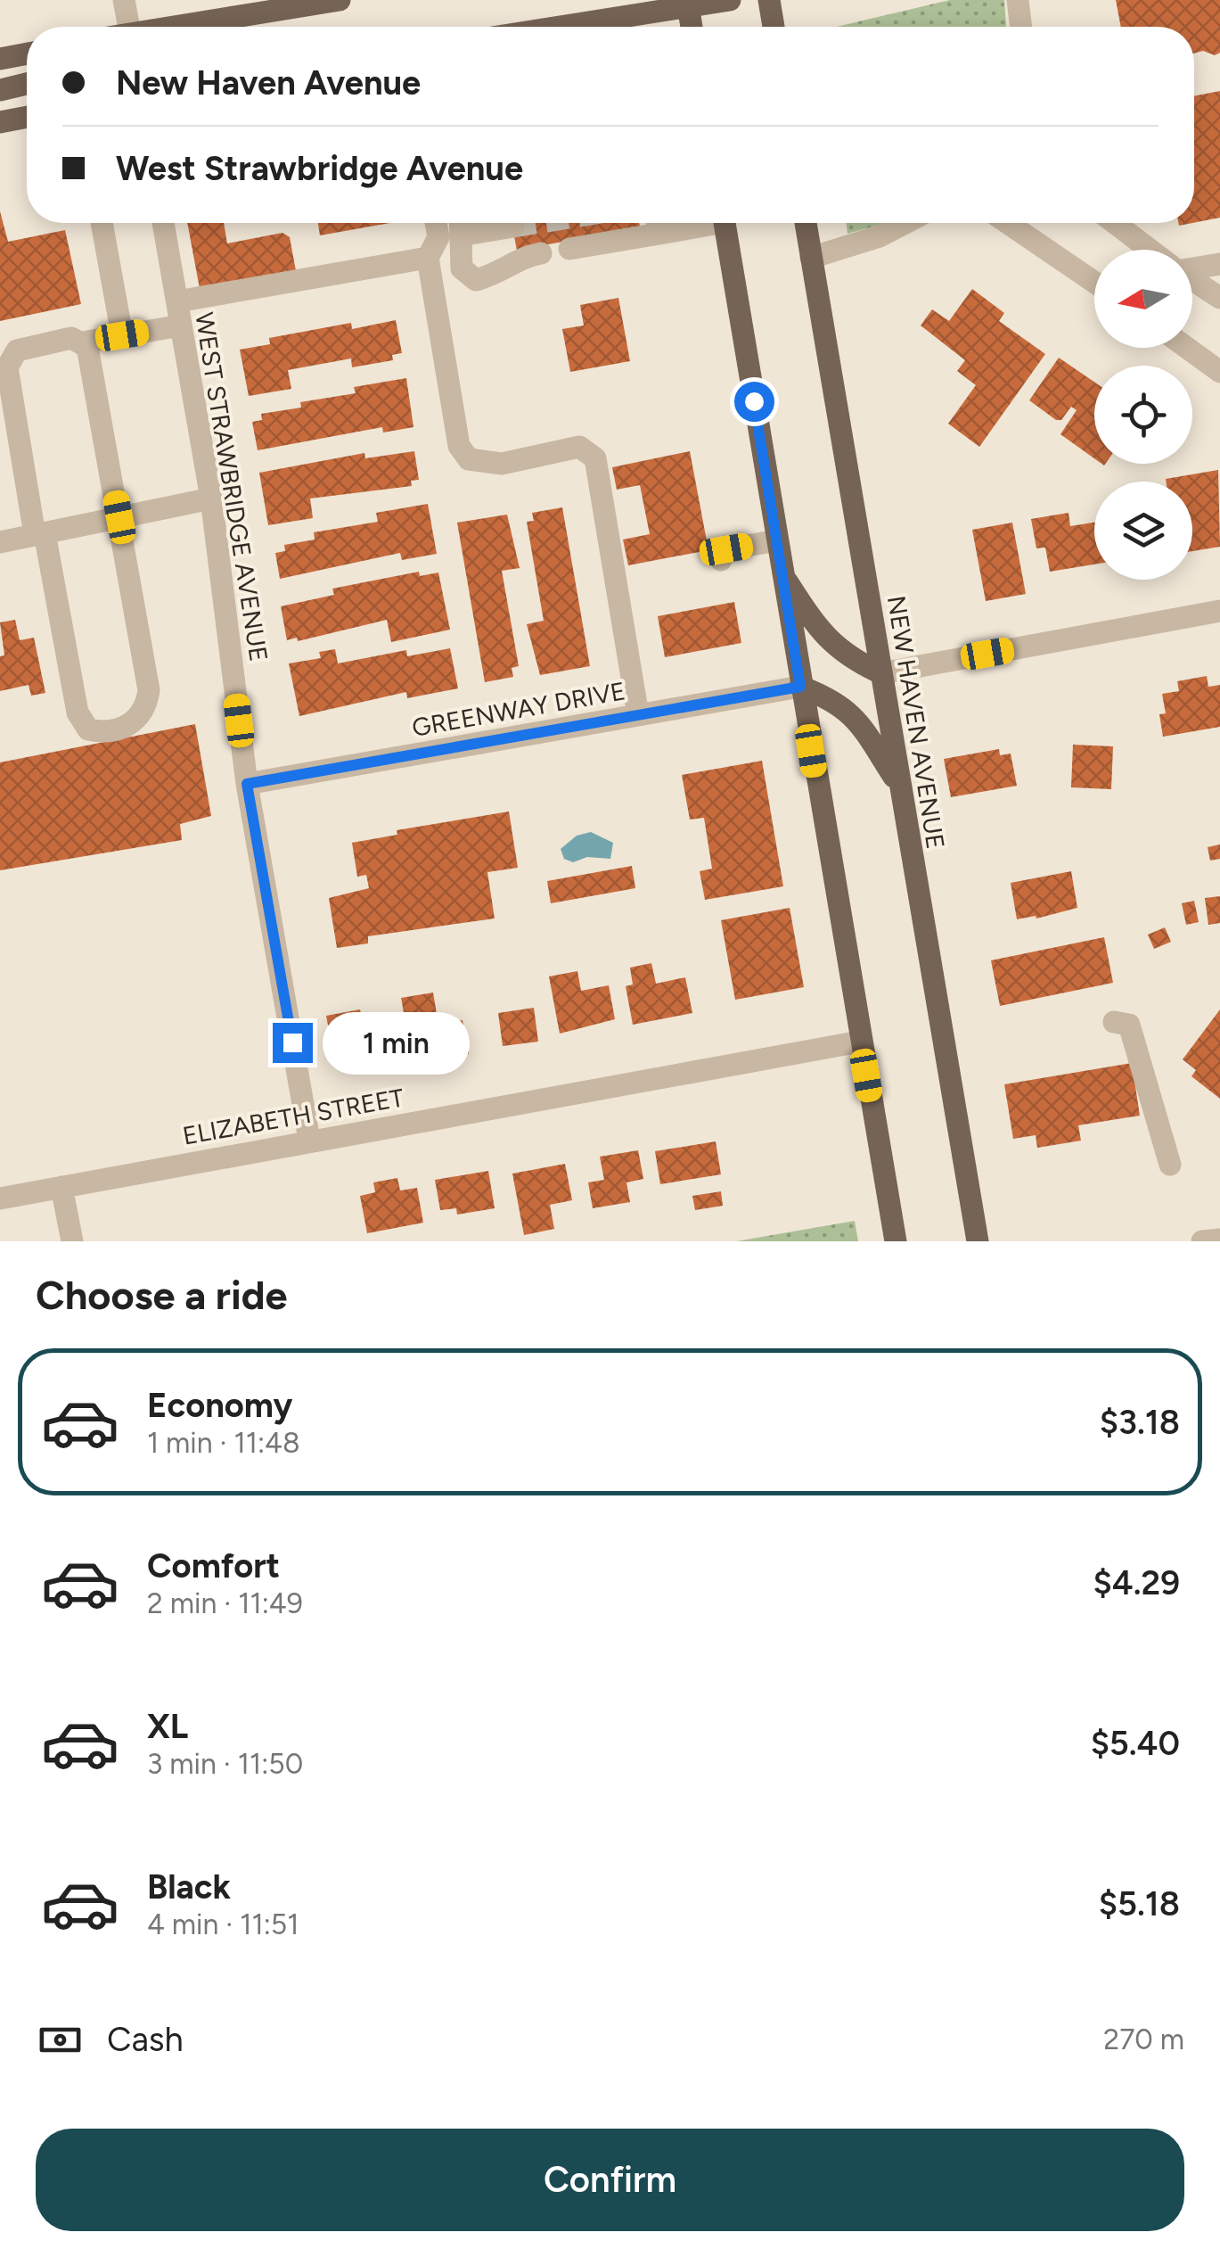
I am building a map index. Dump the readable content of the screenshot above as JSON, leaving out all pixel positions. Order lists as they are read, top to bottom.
{
  "streets": {
    "main road": ["NEW HAVEN AVENUE"],
    "street": ["WEST STRAWBRIDGE AVENUE", "GREENWAY DRIVE", "ELIZABETH STREET"]
  },
  "crossings": [
    ["WEST STRAWBRIDGE AVENUE", "GREENWAY DRIVE"],
    ["WEST STRAWBRIDGE AVENUE", "ELIZABETH STREET"]
  ],
  "north": "left",
  "page": {
    "banner": ["New Haven Avenue", "West Strawbridge Avenue"],
    "bubble": "1 min",
    "heading": "Choose a ride",
    "list": [
      {
        "name": "Economy",
        "note": "1 min · 11:48",
        "value": "$3.18"
      },
      {
        "name": "Comfort",
        "note": "2 min · 11:49",
        "value": "$4.29"
      },
      {
        "name": "XL",
        "note": "3 min · 11:50",
        "value": "$5.40"
      },
      {
        "name": "Black",
        "note": "4 min · 11:51",
        "value": "$5.18"
      }
    ],
    "pay": ["Cash", "270 m"],
    "buttons": "Confirm"
  }
}
